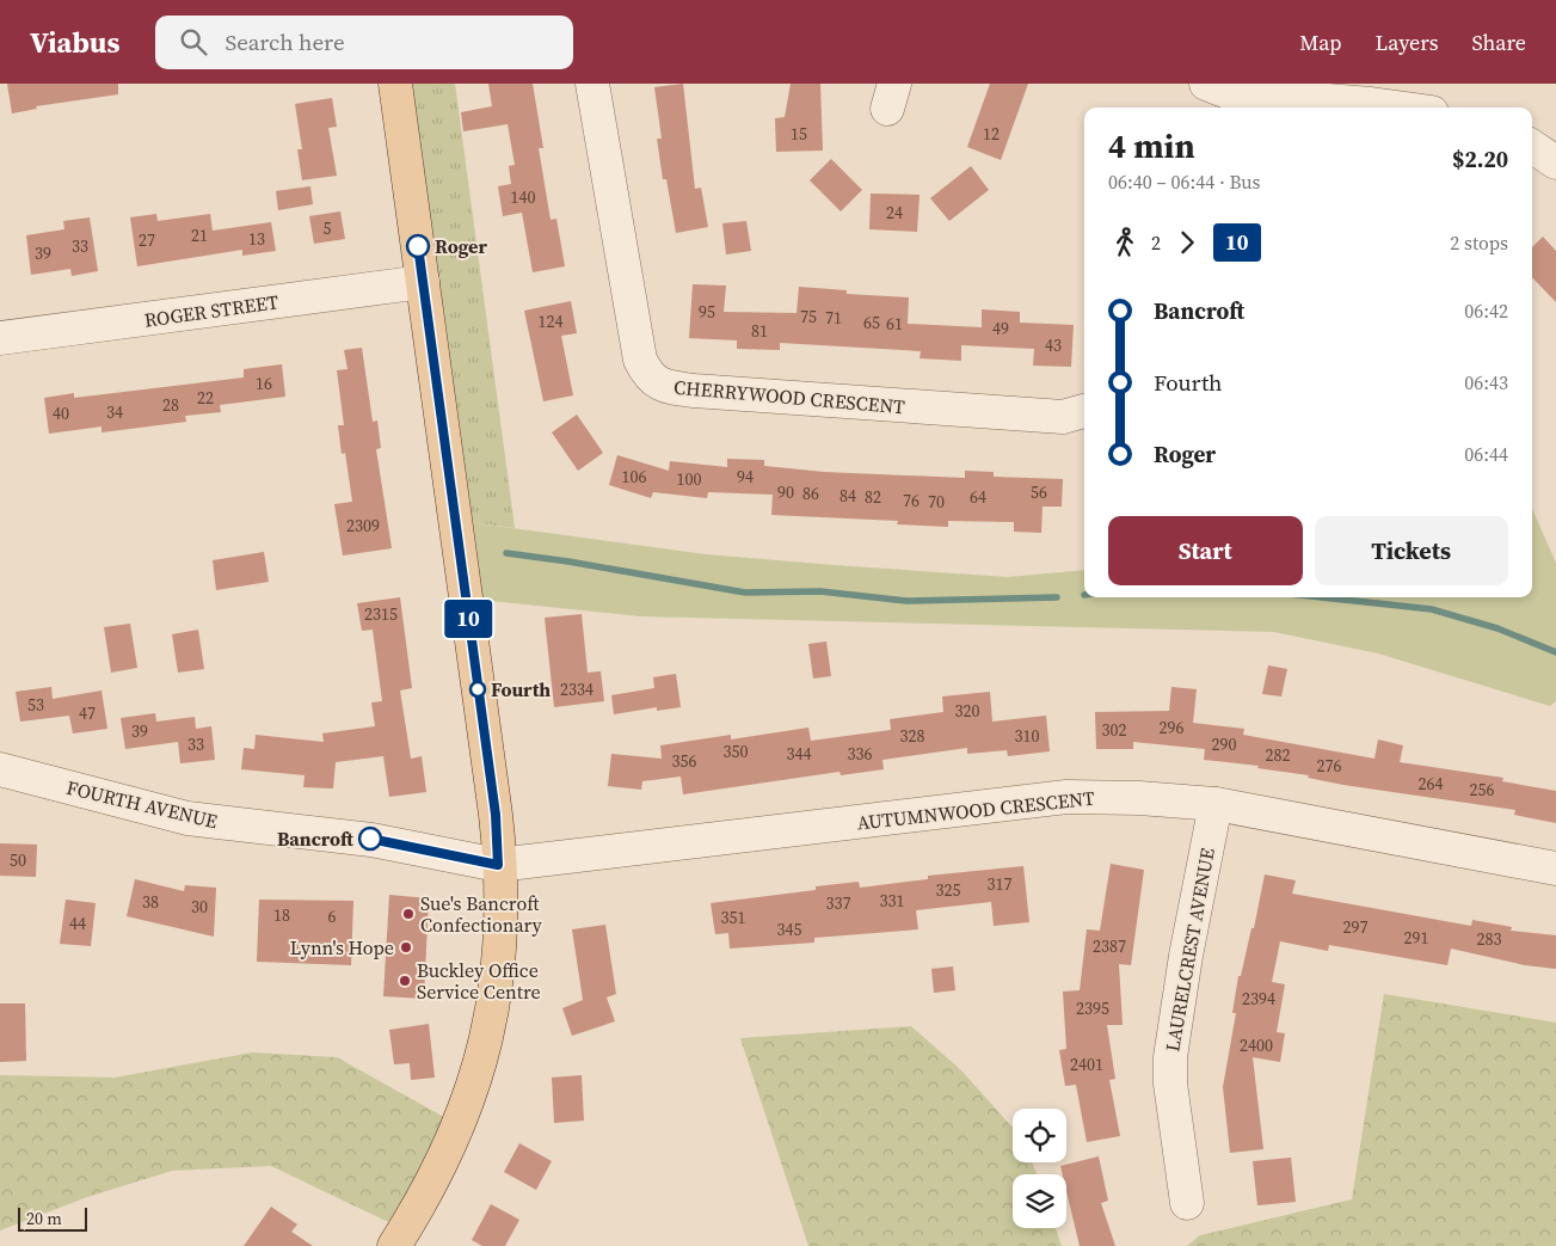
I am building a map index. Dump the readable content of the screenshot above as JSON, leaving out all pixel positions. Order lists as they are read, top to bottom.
{
  "streets": {
    "street": [
      "ROGER STREET",
      "CHERRYWOOD CRESCENT",
      "FOURTH AVENUE",
      "AUTUMNWOOD CRESCENT",
      "LAURELCREST AVENUE"
    ]
  },
  "crossings": [
    ["FOURTH AVENUE", "AUTUMNWOOD CRESCENT"],
    ["AUTUMNWOOD CRESCENT", "LAURELCREST AVENUE"]
  ],
  "places": [
    "Roger",
    "Fourth",
    "Bancroft",
    "Sue's Bancroft Confectionary",
    "Lynn's Hope",
    "Buckley Office Service Centre"
  ],
  "lines": ["bus line 10"],
  "house_numbers": [
    "15",
    "12",
    "140",
    "24",
    "5",
    "21",
    "13",
    "27",
    "33",
    "39",
    "95",
    "75",
    "71",
    "124",
    "65",
    "61",
    "49",
    "81",
    "43",
    "16",
    "22",
    "28",
    "34",
    "40",
    "106",
    "94",
    "100",
    "90",
    "56",
    "86",
    "84",
    "82",
    "64",
    "76",
    "70",
    "2309",
    "2315",
    "2334",
    "53",
    "320",
    "47",
    "296",
    "302",
    "39",
    "328",
    "310",
    "33",
    "290",
    "350",
    "344",
    "336",
    "282",
    "356",
    "276",
    "264",
    "256",
    "50",
    "317",
    "325",
    "331",
    "38",
    "337",
    "30",
    "18",
    "6",
    "351",
    "44",
    "297",
    "345",
    "291",
    "283",
    "2387",
    "2394",
    "2395",
    "2400",
    "2401"
  ],
  "scale_bar": "20 m",
  "page": {
    "header": "Viabus",
    "search": "Search here",
    "nav": ["Map", "Layers", "Share"],
    "on_map": "10",
    "heading": ["4 min", "06:40 – 06:44 · Bus", "$2.20"],
    "legs": ["2", "10", "2 stops"],
    "list": [
      {
        "name": "Bancroft",
        "value": "06:42"
      },
      {
        "name": "Fourth",
        "value": "06:43"
      },
      {
        "name": "Roger",
        "value": "06:44"
      }
    ],
    "buttons": ["Start", "Tickets"],
    "scale": "20 m"
  }
}
